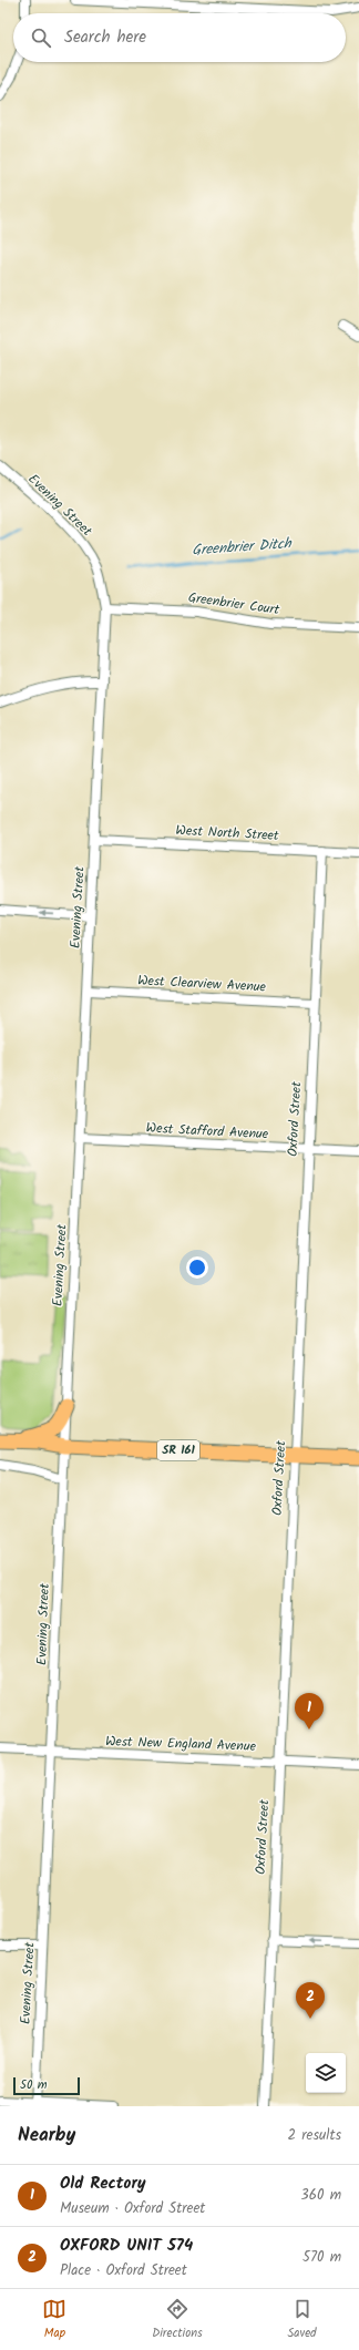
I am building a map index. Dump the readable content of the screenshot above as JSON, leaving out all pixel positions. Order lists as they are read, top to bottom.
{
  "streets": {
    "main road": ["SR 161"],
    "street": [
      "Evening Street",
      "Greenbrier Court",
      "West North Street",
      "West Clearview Avenue",
      "Oxford Street",
      "West Stafford Avenue",
      "West New England Avenue"
    ]
  },
  "crossings": [
    ["Evening Street", "Greenbrier Court"],
    ["Evening Street", "West North Street"],
    ["Evening Street", "West Clearview Avenue"],
    ["Evening Street", "West Stafford Avenue"],
    ["Evening Street", "SR 161"],
    ["Evening Street", "West New England Avenue"],
    ["West North Street", "Oxford Street"],
    ["West Clearview Avenue", "Oxford Street"],
    ["Oxford Street", "West Stafford Avenue"],
    ["Oxford Street", "SR 161"],
    ["Oxford Street", "West New England Avenue"]
  ],
  "water": ["Greenbrier Ditch"],
  "scale_bar": "50 m",
  "page": {
    "search": "Search here",
    "pins": ["1", "2"],
    "scale": "50 m",
    "heading": ["Nearby", "2 results"],
    "list": [
      {
        "mark": "1",
        "name": "Old Rectory",
        "note": "Museum · Oxford Street",
        "value": "360 m"
      },
      {
        "mark": "2",
        "name": "OXFORD UNIT 574",
        "note": "Place · Oxford Street",
        "value": "570 m"
      }
    ],
    "nav": ["Map", "Directions", "Saved"]
  }
}
